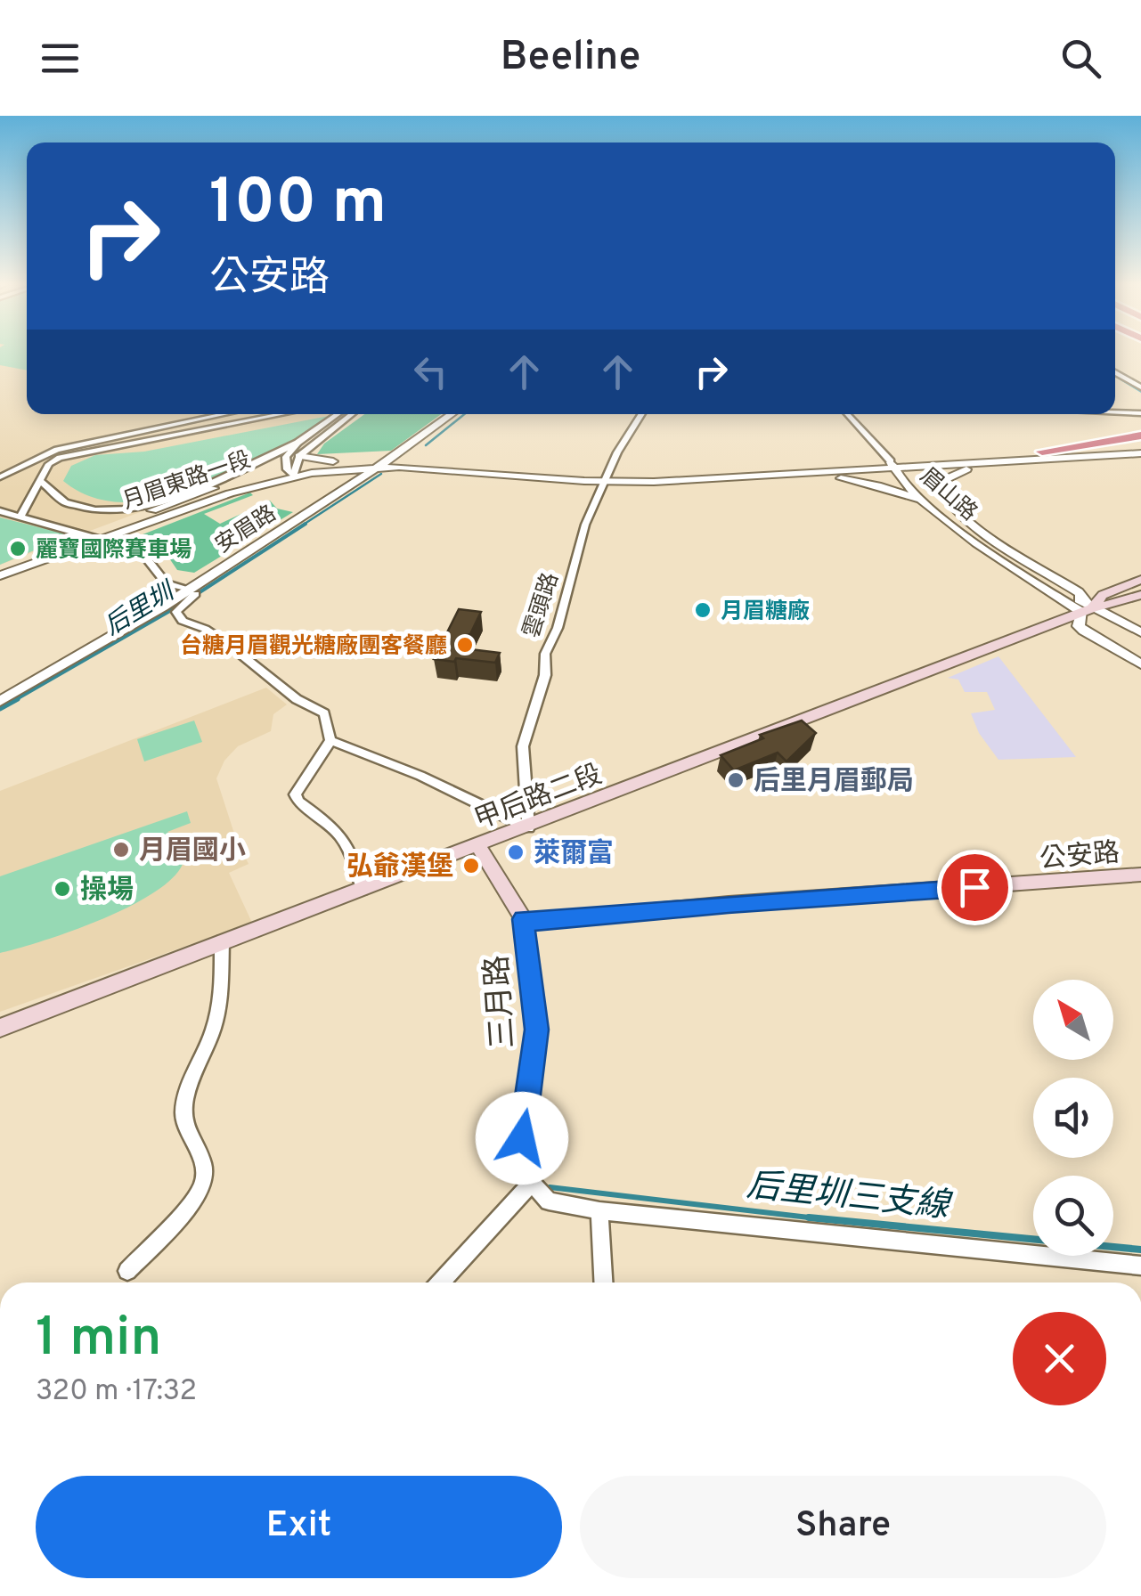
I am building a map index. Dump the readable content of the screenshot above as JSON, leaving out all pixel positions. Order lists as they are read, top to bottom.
{
  "streets": {
    "main road": ["甲后路二段", "公安路"],
    "street": [
      "月眉東路一段",
      "眉山路",
      "安眉路",
      "雲頭路",
      "三月路"
    ]
  },
  "crossings": [
    ["月眉東路一段", "安眉路"],
    ["月眉東路一段", "雲頭路"],
    ["眉山路", "甲后路二段"],
    ["雲頭路", "甲后路二段"],
    ["公安路", "三月路"]
  ],
  "water": ["后里圳", "后里圳三支線"],
  "places": [
    "麗寶國際賽車場",
    "月眉糖廠",
    "台糖月眉觀光糖廠團客餐廳",
    "后里月眉郵局",
    "月眉國小",
    "萊爾富",
    "弘爺漢堡",
    "操場"
  ],
  "north": "top left",
  "page": {
    "header": "Beeline",
    "turn": ["100 m", "公安路"],
    "heading": ["1 min", "320 m · 17:32"],
    "buttons": ["Exit", "Share"]
  }
}
